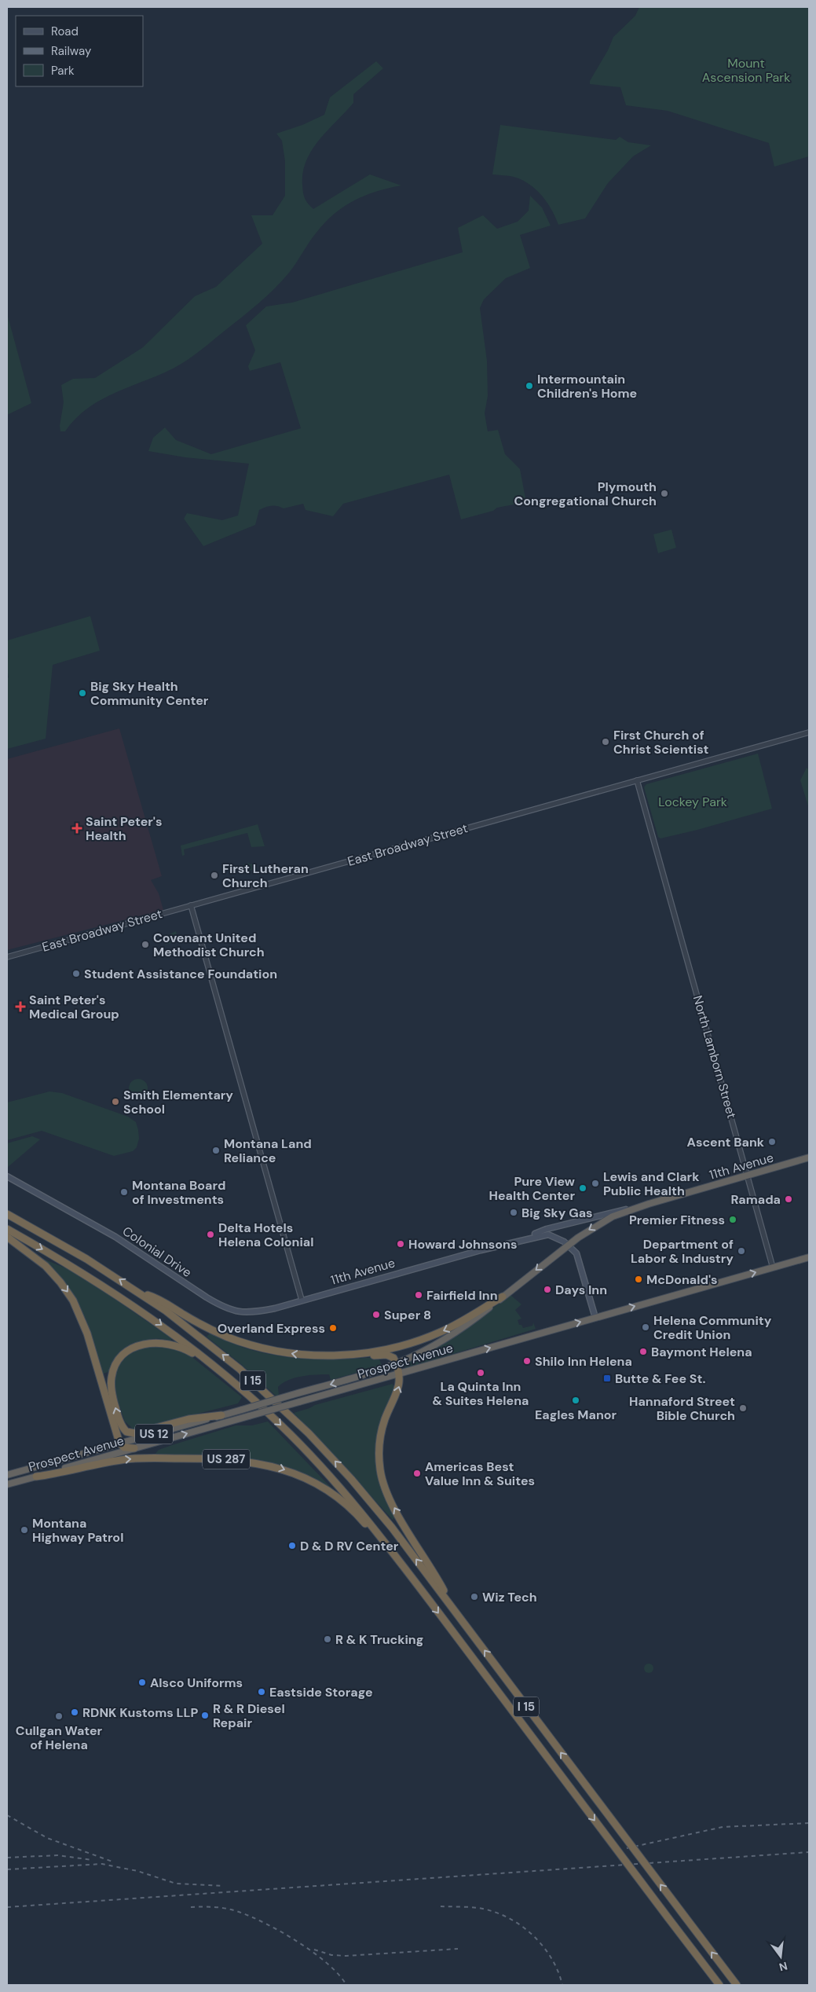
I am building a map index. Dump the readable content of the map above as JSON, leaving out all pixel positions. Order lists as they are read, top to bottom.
{
  "streets": {
    "highway": [
      "11th Avenue",
      "Prospect Avenue",
      "I 15",
      "US 12",
      "US 287"
    ],
    "main road": ["Colonial Drive"],
    "street": ["East Broadway Street", "North Lamborn Street"]
  },
  "crossings": [
    ["East Broadway Street", "North Lamborn Street"],
    ["North Lamborn Street", "11th Avenue"],
    ["North Lamborn Street", "Prospect Avenue"],
    ["11th Avenue", "Colonial Drive"],
    ["11th Avenue", "Prospect Avenue"],
    ["Prospect Avenue", "US 287"],
    ["I 15", "US 287"]
  ],
  "parks": ["Mount Ascension Park", "Lockey Park"],
  "places": {
    "other": [
      "Intermountain Children's Home",
      "Plymouth Congregational Church",
      "Big Sky Health Community Center",
      "First Church of Christ Scientist",
      "First Lutheran Church",
      "Covenant United Methodist Church",
      "Student Assistance Foundation",
      "Smith Elementary School",
      "Ascent Bank",
      "Montana Land Reliance",
      "Lewis and Clark Public Health",
      "Pure View Health Center",
      "Montana Board of Investments",
      "Ramada",
      "Big Sky Gas",
      "Premier Fitness",
      "Delta Hotels Helena Colonial",
      "Howard Johnsons",
      "Department of Labor & Industry",
      "McDonald's",
      "Days Inn",
      "Fairfield Inn",
      "Super 8",
      "Helena Community Credit Union",
      "Overland Express",
      "Baymont Helena",
      "Shilo Inn Helena",
      "La Quinta Inn & Suites Helena",
      "Eagles Manor",
      "Hannaford Street Bible Church",
      "Americas Best Value Inn & Suites",
      "Montana Highway Patrol",
      "D & D RV Center",
      "Wiz Tech",
      "R & K Trucking",
      "Alsco Uniforms",
      "Eastside Storage",
      "RDNK Kustoms LLP",
      "R & R Diesel Repair",
      "Cullgan Water of Helena"
    ],
    "health": ["Saint Peter's Health", "Saint Peter's Medical Group"],
    "transit": ["Butte & Fee St."]
  },
  "legend": ["Road", "Railway", "Park"],
  "north": "bottom"
}
